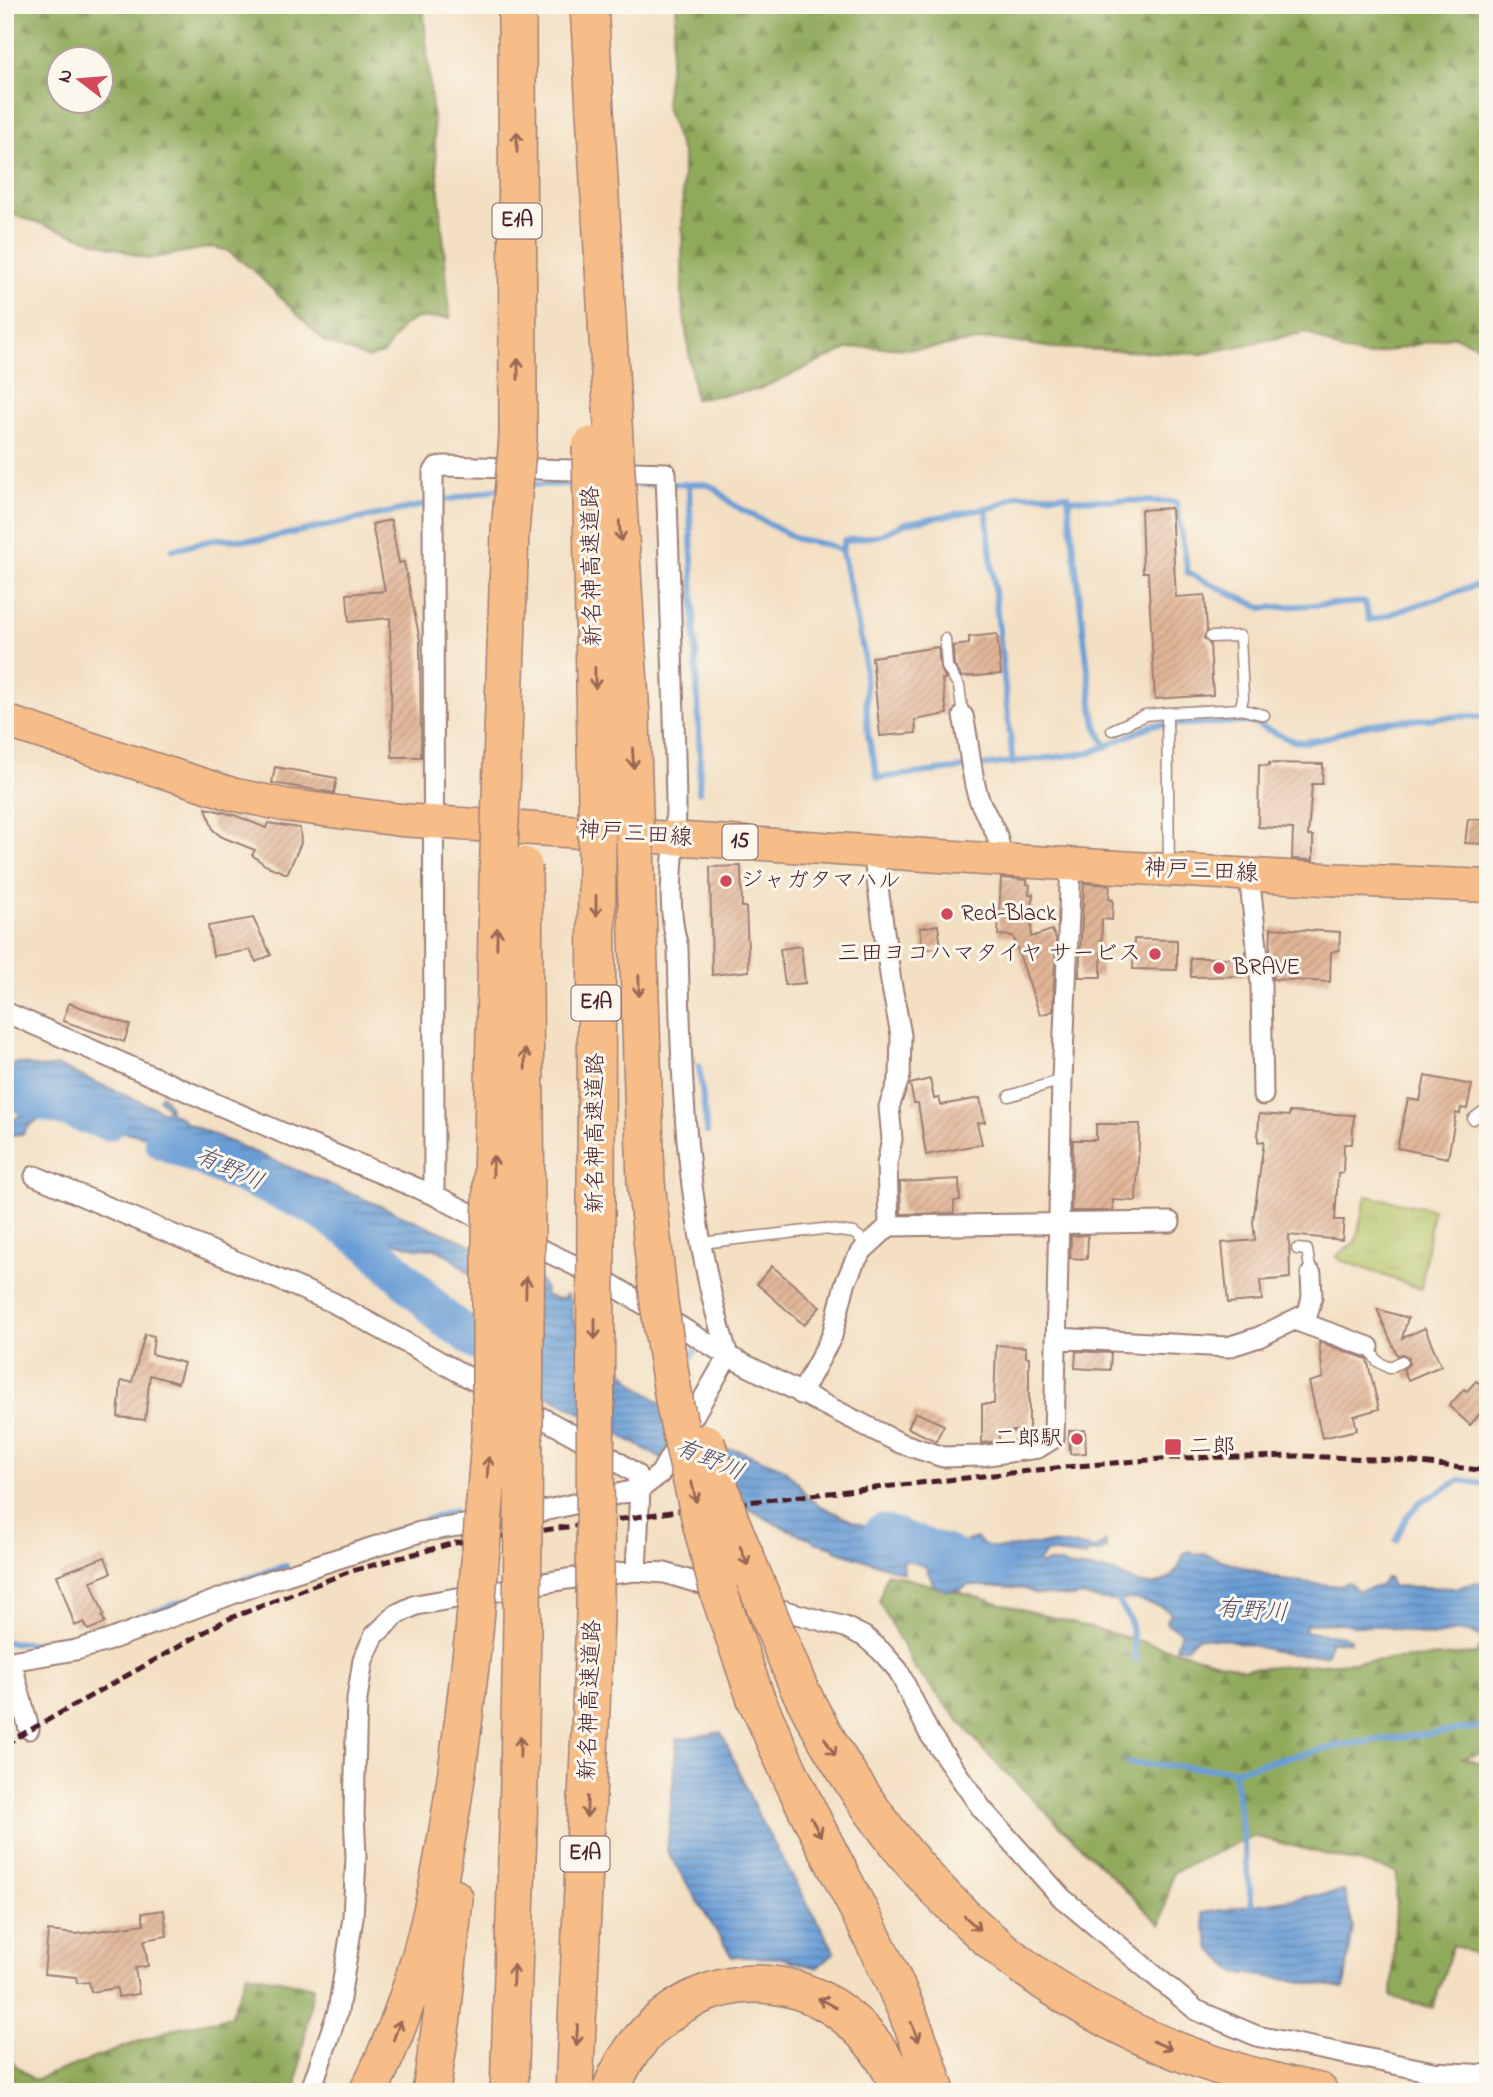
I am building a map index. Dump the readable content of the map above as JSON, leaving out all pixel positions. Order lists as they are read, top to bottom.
{
  "streets": {
    "highway": ["E1A", "新名神高速道路"],
    "main road": ["神戸三田線", "15"]
  },
  "water": ["有野川"],
  "places": {
    "other": [
      "ジャガタマハル",
      "Red-Black",
      "三田ヨコハマタイヤ サービス",
      "BRAVE",
      "二郎駅"
    ],
    "transit": ["二郎"]
  },
  "north": "left"
}
